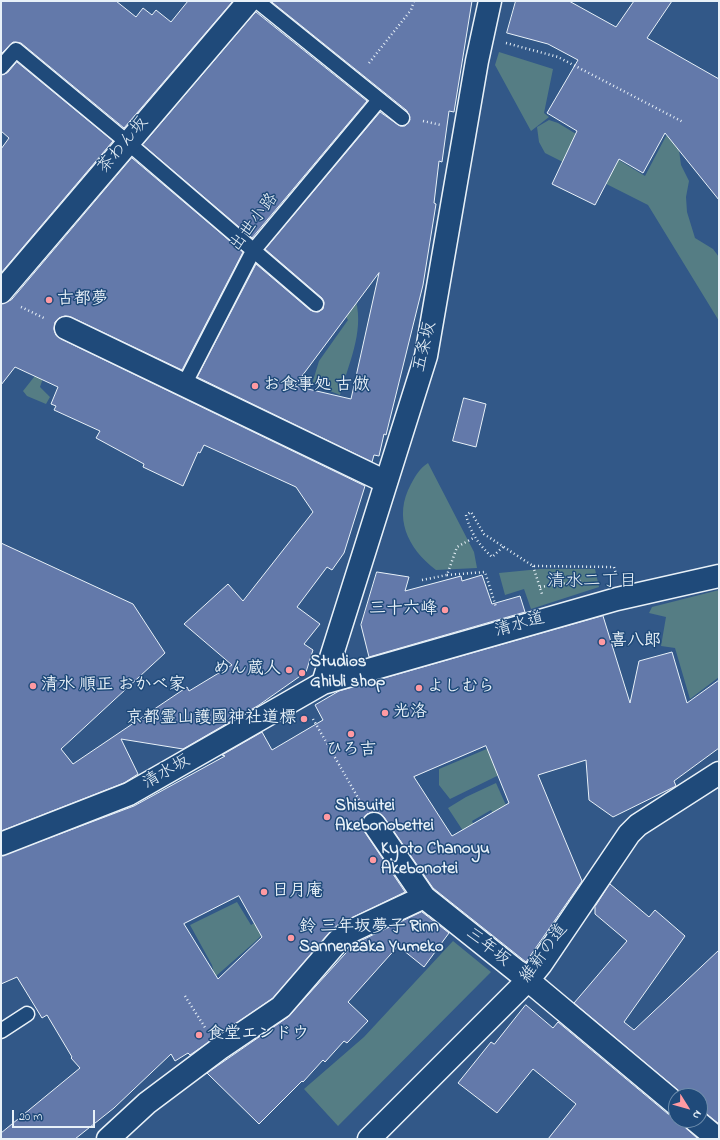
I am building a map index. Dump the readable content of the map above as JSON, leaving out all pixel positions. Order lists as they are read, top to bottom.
{
  "streets": {
    "street": [
      "茶わん坂",
      "五条坂",
      "清水道",
      "清水坂",
      "維新の道"
    ],
    "lane": ["出世小路"]
  },
  "crossings": [
    ["五条坂", "清水道"],
    ["五条坂", "清水坂"],
    ["清水道", "清水坂"]
  ],
  "districts": ["清水二丁目"],
  "places": [
    "古都夢",
    "お食事処 古倣",
    "三十六峰",
    "喜八郎",
    "めん蔵人",
    "Studios Ghibli shop",
    "清水 順正 おかべ家",
    "よしむら",
    "光洛",
    "京都霊山護國神社道標",
    "ひろ吉",
    "Shisuitei Akebonobettei",
    "Kyoto Chanoyu Akebonotei",
    "日月庵",
    "鈴 三年坂夢子 Rinn Sannenzaka Yumeko",
    "食堂エンドウ"
  ],
  "scale_bar": "20 m",
  "north": "bottom right"
}
